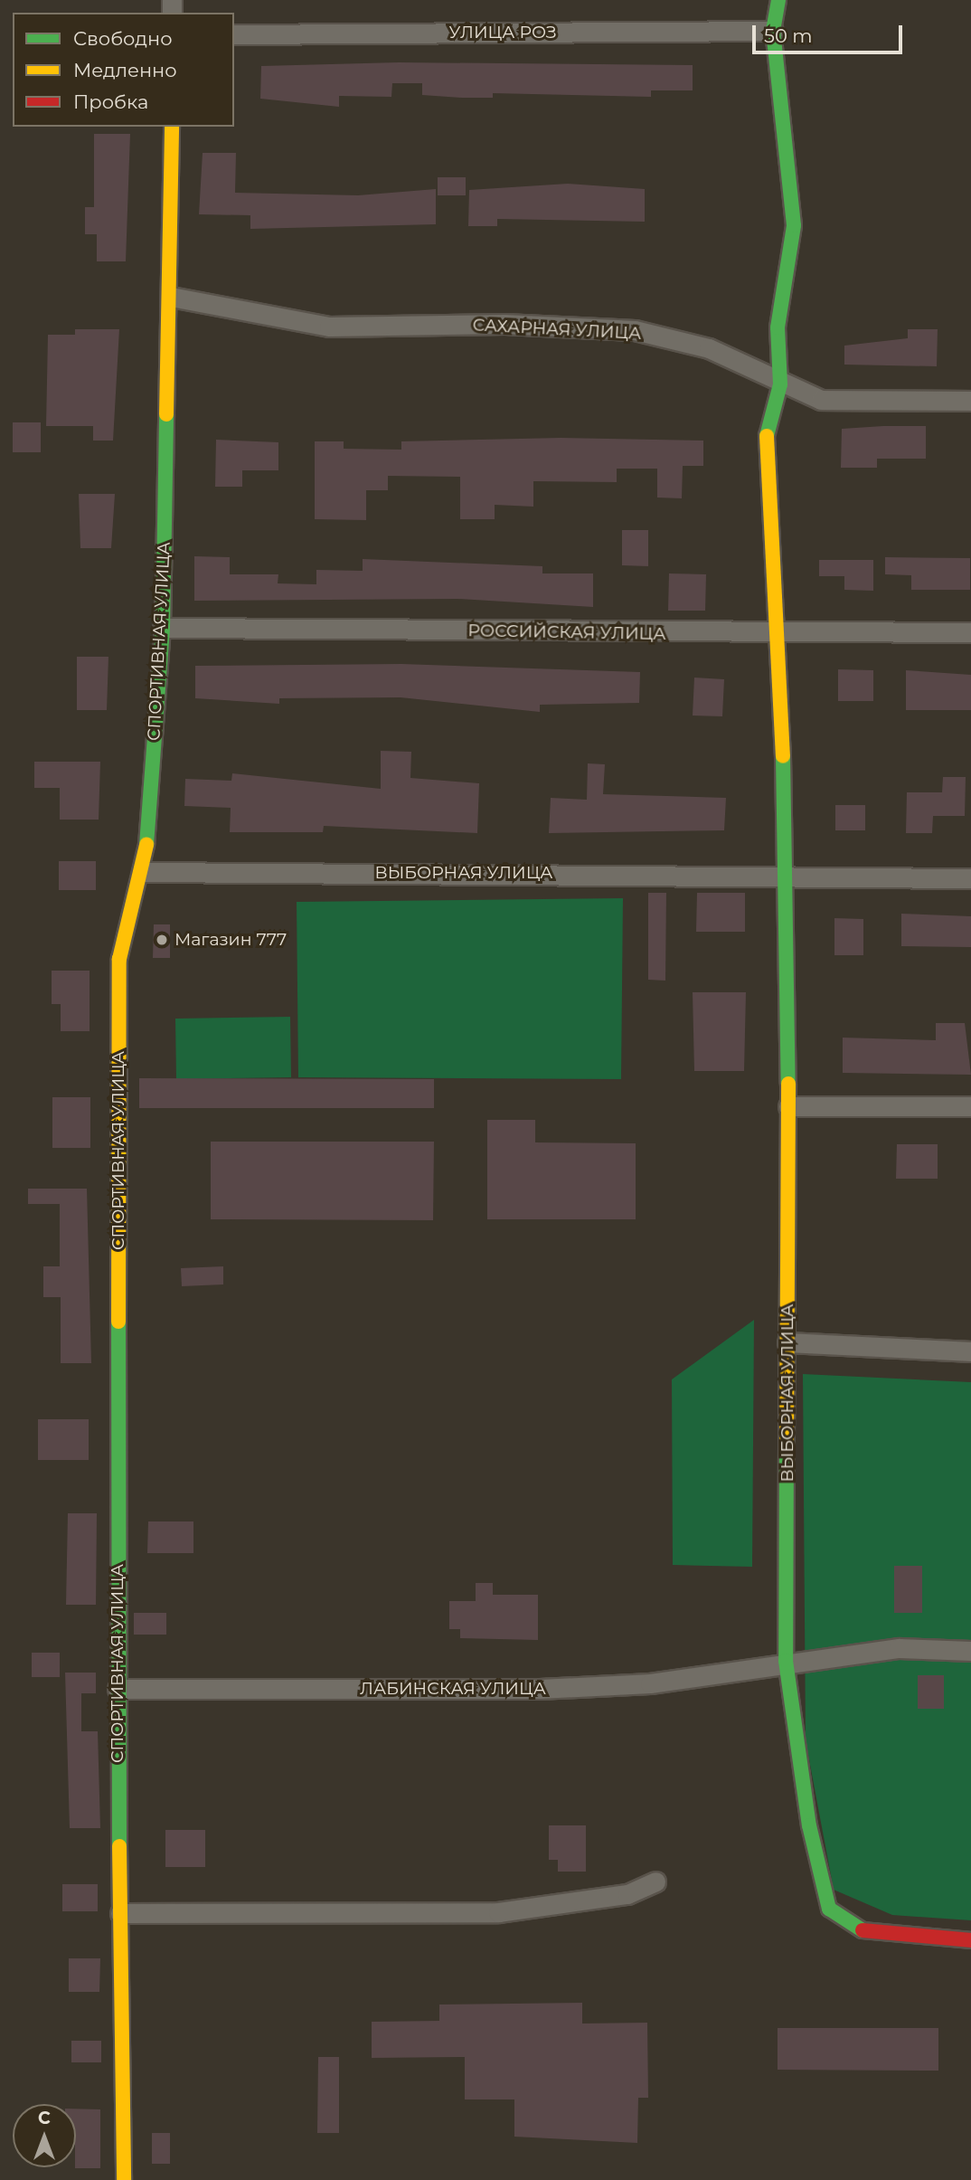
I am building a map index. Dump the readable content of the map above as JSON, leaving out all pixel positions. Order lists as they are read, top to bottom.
{
  "streets": {
    "street": [
      "УЛИЦА РОЗ",
      "САХАРНАЯ УЛИЦА",
      "РОССИЙСКАЯ УЛИЦА",
      "СПОРТИВНАЯ УЛИЦА",
      "ВЫБОРНАЯ УЛИЦА",
      "ЛАБИНСКАЯ УЛИЦА"
    ]
  },
  "crossings": [
    ["САХАРНАЯ УЛИЦА", "СПОРТИВНАЯ УЛИЦА"],
    ["САХАРНАЯ УЛИЦА", "ВЫБОРНАЯ УЛИЦА"],
    ["РОССИЙСКАЯ УЛИЦА", "СПОРТИВНАЯ УЛИЦА"],
    ["РОССИЙСКАЯ УЛИЦА", "ВЫБОРНАЯ УЛИЦА"],
    ["СПОРТИВНАЯ УЛИЦА", "ВЫБОРНАЯ УЛИЦА"],
    ["СПОРТИВНАЯ УЛИЦА", "ЛАБИНСКАЯ УЛИЦА"],
    ["ВЫБОРНАЯ УЛИЦА", "ЛАБИНСКАЯ УЛИЦА"]
  ],
  "places": ["Магазин 777"],
  "legend": ["Свободно", "Медленно", "Пробка"],
  "scale_bar": "50 m",
  "north": "top"
}
